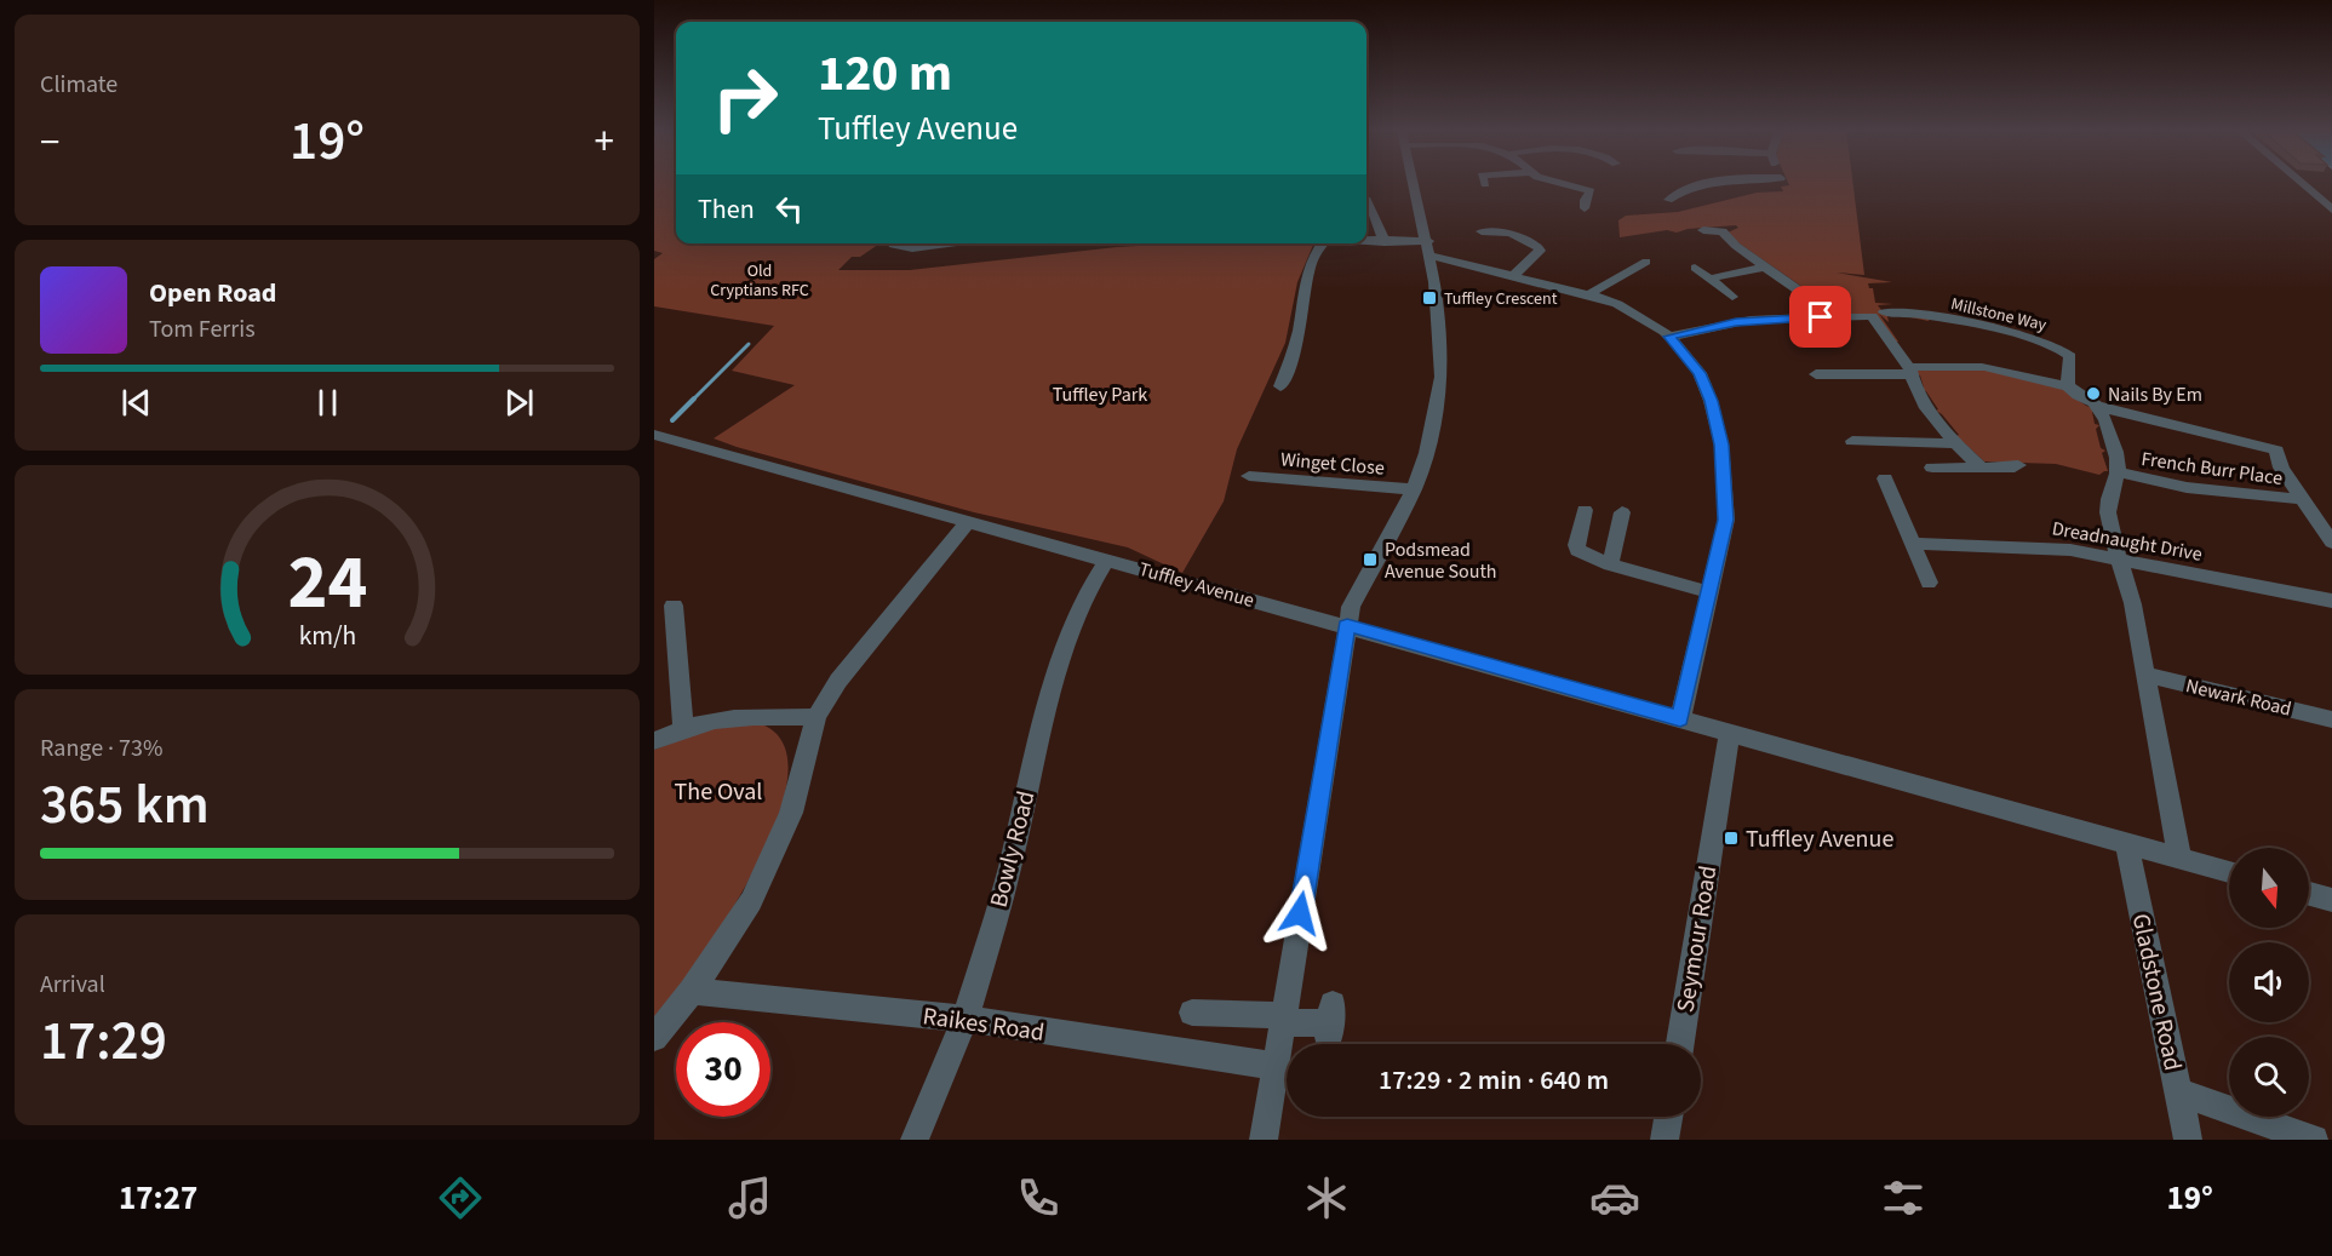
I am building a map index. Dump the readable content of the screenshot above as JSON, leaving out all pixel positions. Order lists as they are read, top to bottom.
{
  "streets": {
    "street": [
      "Millstone Way",
      "Winget Close",
      "French Burr Place",
      "Dreadnaught Drive",
      "Tuffley Avenue",
      "Newark Road",
      "Bowly Road",
      "Seymour Road",
      "Gladstone Road",
      "Raikes Road"
    ]
  },
  "crossings": [
    ["Tuffley Avenue", "Bowly Road"],
    ["Tuffley Avenue", "Seymour Road"],
    ["Tuffley Avenue", "Gladstone Road"],
    ["Bowly Road", "Raikes Road"]
  ],
  "parks": ["Old Cryptians RFC", "Tuffley Park", "The Oval"],
  "places": {
    "transit": ["Tuffley Crescent", "Podsmead Avenue South", "Tuffley Avenue"],
    "other": ["Nails By Em"]
  },
  "north": "bottom",
  "page": {
    "tile": [
      "Climate",
      ["Range · 73%", "365 km"],
      ["Arrival", "17:29"]
    ],
    "turn": ["120 m", "Tuffley Avenue"],
    "heat": ["−", "19°", "+"],
    "then": "Then",
    "song": ["Open Road", "Tom Ferris"],
    "limit": "30",
    "trip": "17:29 · 2 min · 640 m",
    "tabs": ["17:27", "19°"],
    "gauge": ["24", "km/h"]
  }
}
